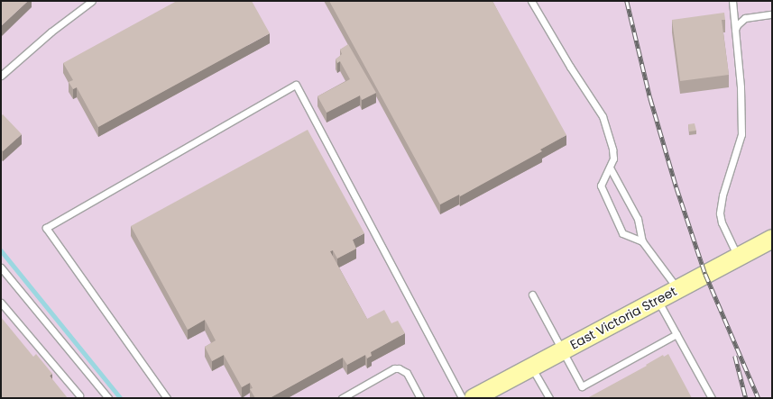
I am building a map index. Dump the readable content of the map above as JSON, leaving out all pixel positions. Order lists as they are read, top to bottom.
{
  "streets": {
    "street": ["East Victoria Street"]
  }
}
